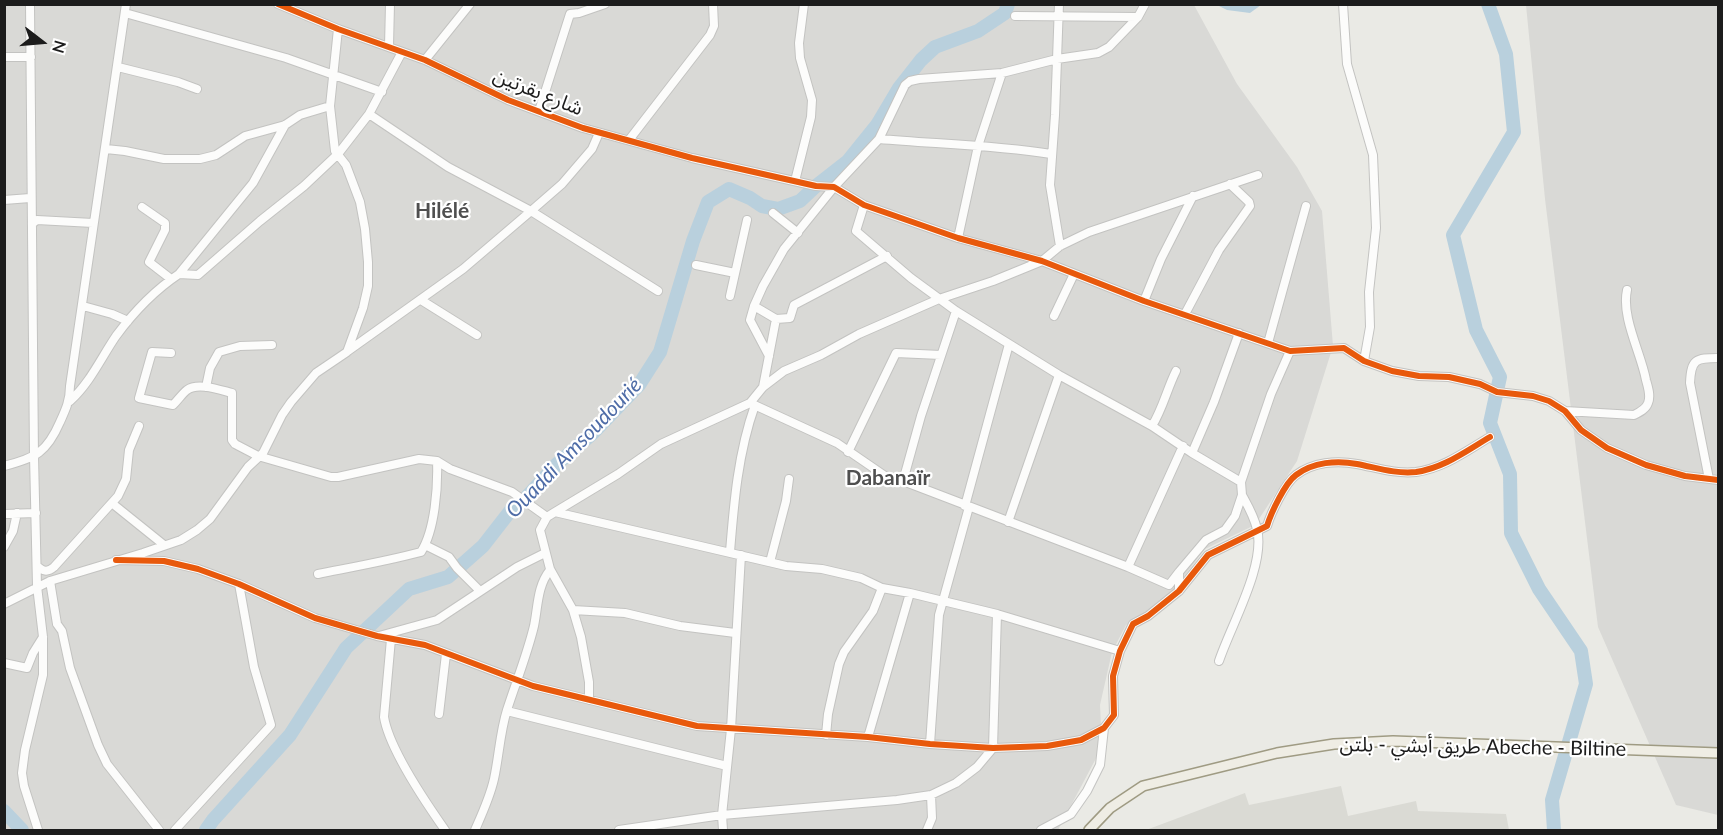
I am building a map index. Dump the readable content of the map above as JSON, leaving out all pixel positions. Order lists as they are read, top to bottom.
{
  "streets": {
    "main road": ["طريق أبشي - بلتن Abeche - Biltine"],
    "street": ["شارع بقرتين"]
  },
  "districts": ["Hilélé", "Dabanaïr"],
  "water": ["Ouaddi Amsoudourié"],
  "north": "right"
}
